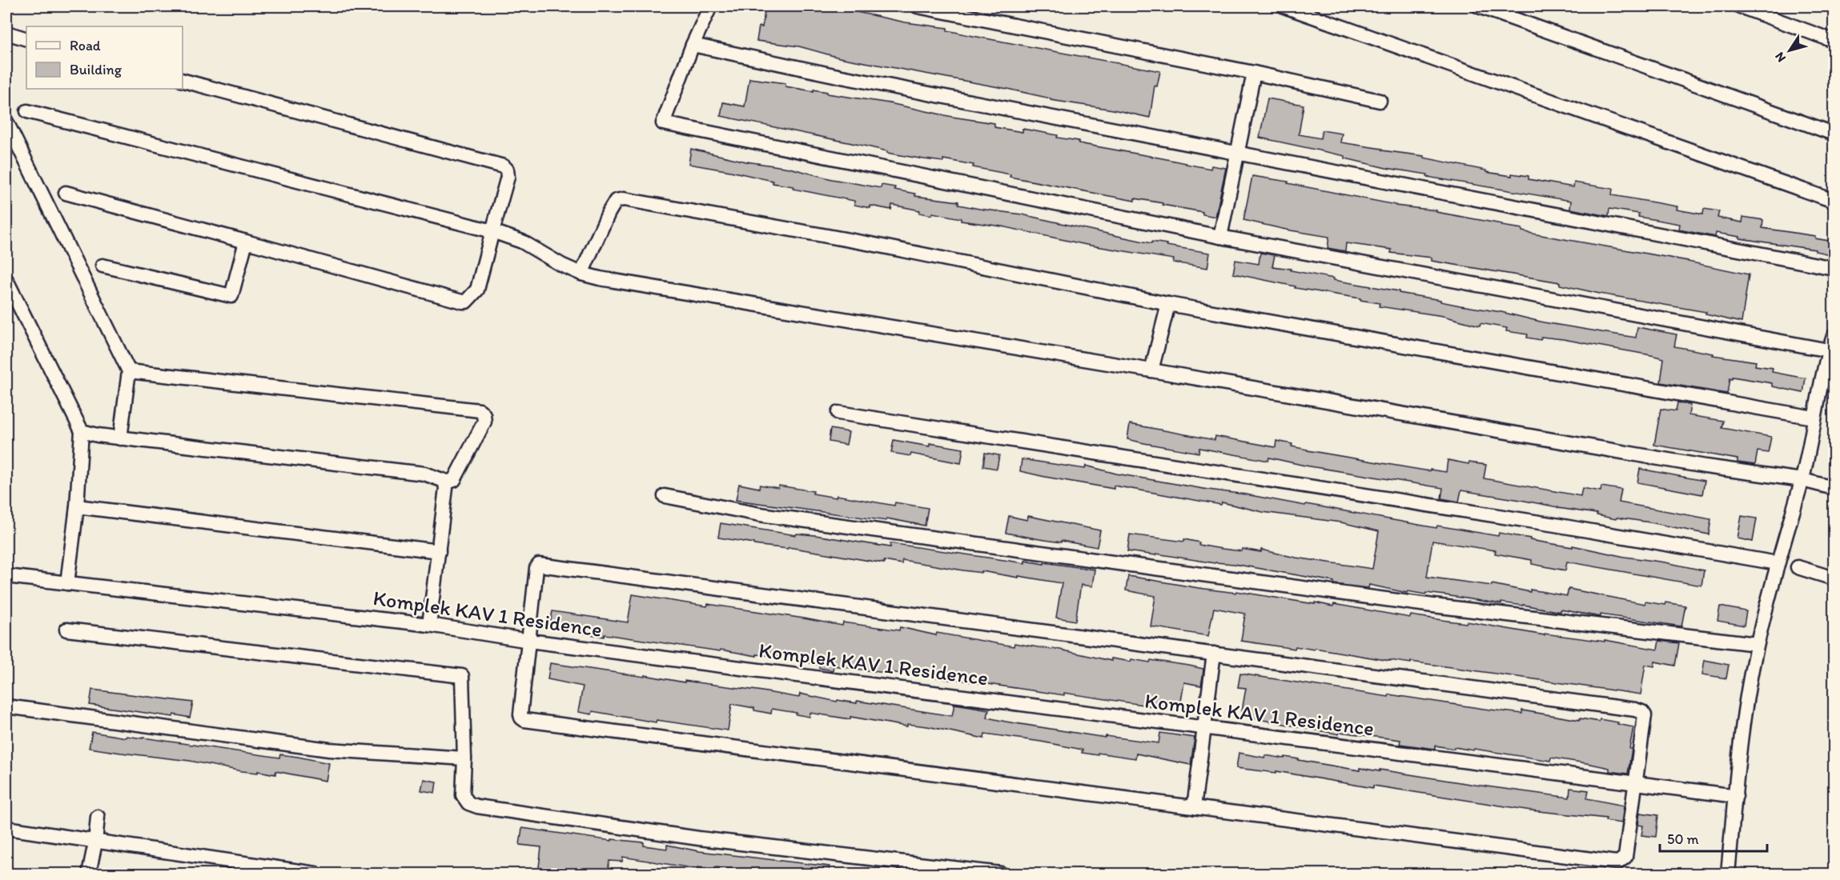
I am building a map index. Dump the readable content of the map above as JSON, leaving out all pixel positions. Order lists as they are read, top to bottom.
{
  "streets": {
    "street": ["Komplek KAV 1 Residence"]
  },
  "legend": ["Road", "Building"],
  "scale_bar": "50 m",
  "north": "bottom left"
}
